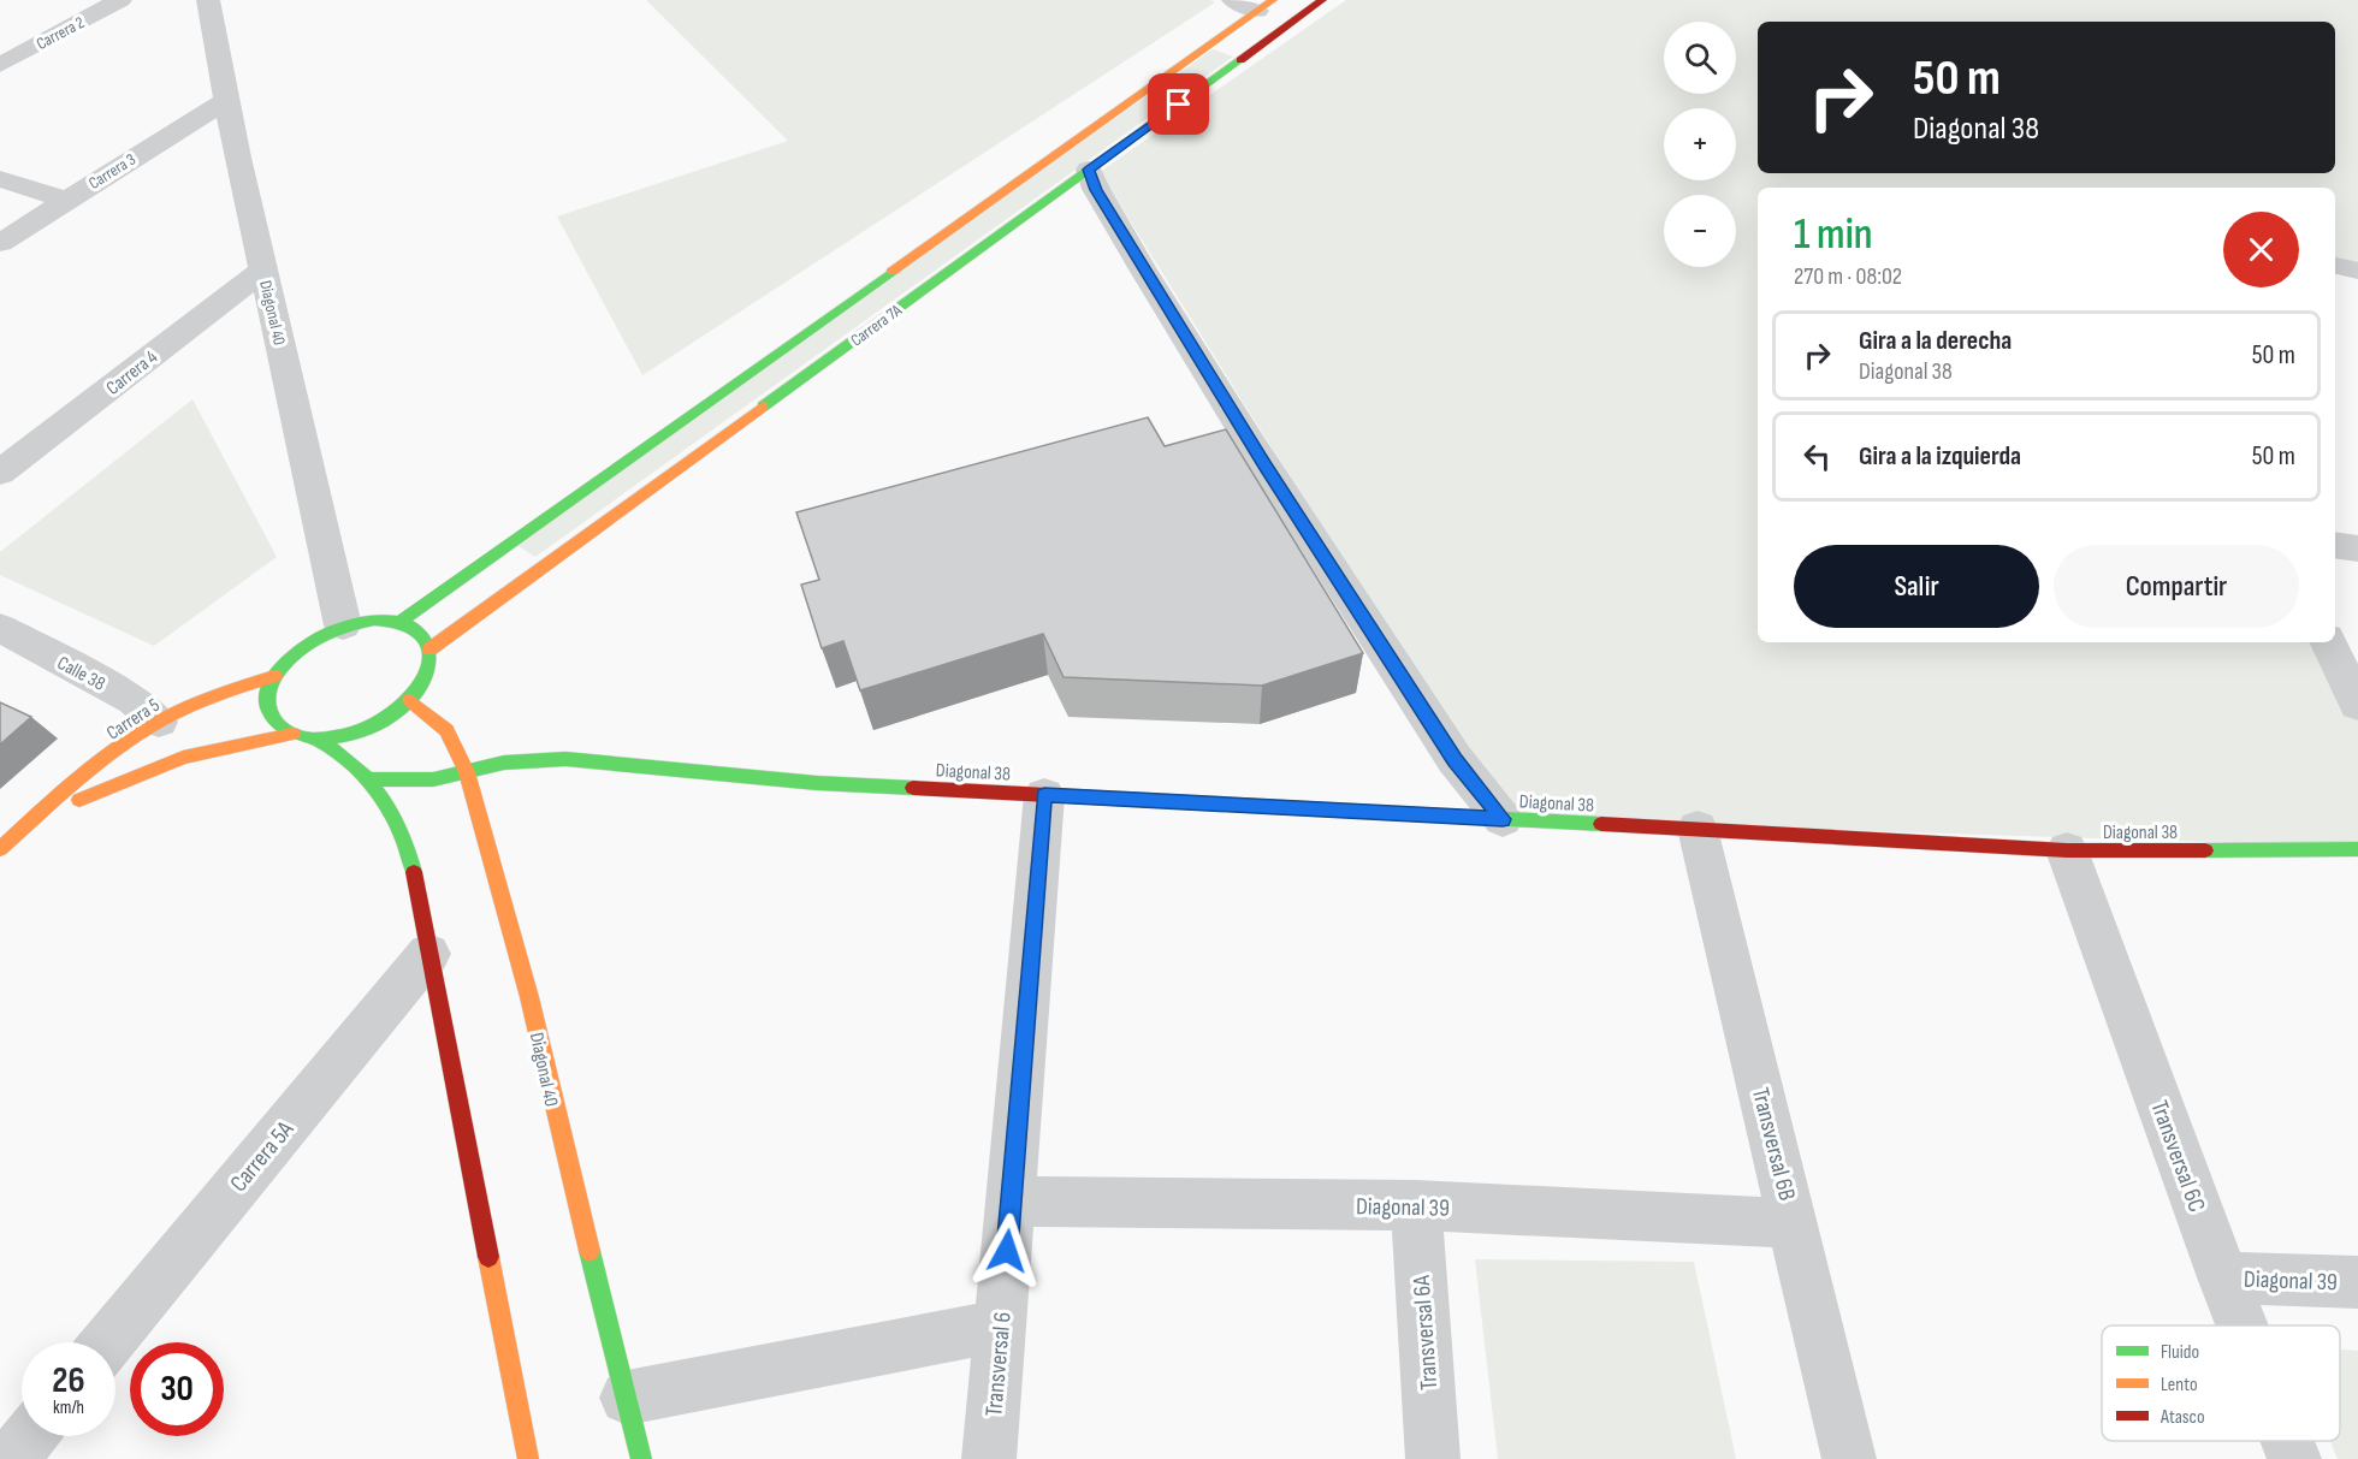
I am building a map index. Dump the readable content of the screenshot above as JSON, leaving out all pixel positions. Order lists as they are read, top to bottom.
{
  "streets": {
    "main road": [
      "Diagonal 40",
      "Carrera 7A",
      "Carrera 5",
      "Diagonal 38"
    ],
    "street": [
      "Carrera 2",
      "Carrera 3",
      "Carrera 4",
      "Calle 38",
      "Transversal 6B",
      "Carrera 5A",
      "Transversal 6C",
      "Diagonal 39",
      "Transversal 6A",
      "Transversal 6"
    ]
  },
  "crossings": [
    ["Carrera 3", "Diagonal 40"],
    ["Diagonal 40", "Carrera 7A"],
    ["Diagonal 40", "Carrera 4"],
    ["Diagonal 40", "Carrera 5"],
    ["Diagonal 40", "Diagonal 38"],
    ["Carrera 7A", "Carrera 5"],
    ["Calle 38", "Carrera 5"],
    ["Diagonal 38", "Transversal 6B"],
    ["Diagonal 38", "Transversal 6C"],
    ["Diagonal 38", "Transversal 6"],
    ["Transversal 6B", "Diagonal 39"],
    ["Transversal 6C", "Diagonal 39"],
    ["Diagonal 39", "Transversal 6A"],
    ["Diagonal 39", "Transversal 6"]
  ],
  "legend": ["Fluido", "Lento", "Atasco"],
  "page": {
    "map_buttons": ["+", "−"],
    "turn": ["50 m", "Diagonal 38"],
    "heading": ["1 min", "270 m · 08:02"],
    "list": [
      {
        "name": "Gira a la derecha",
        "note": "Diagonal 38",
        "value": "50 m"
      },
      {
        "name": "Gira a la izquierda",
        "value": "50 m"
      }
    ],
    "buttons": ["Salir", "Compartir"],
    "speed": "26 km/h",
    "limit": "30"
  }
}
